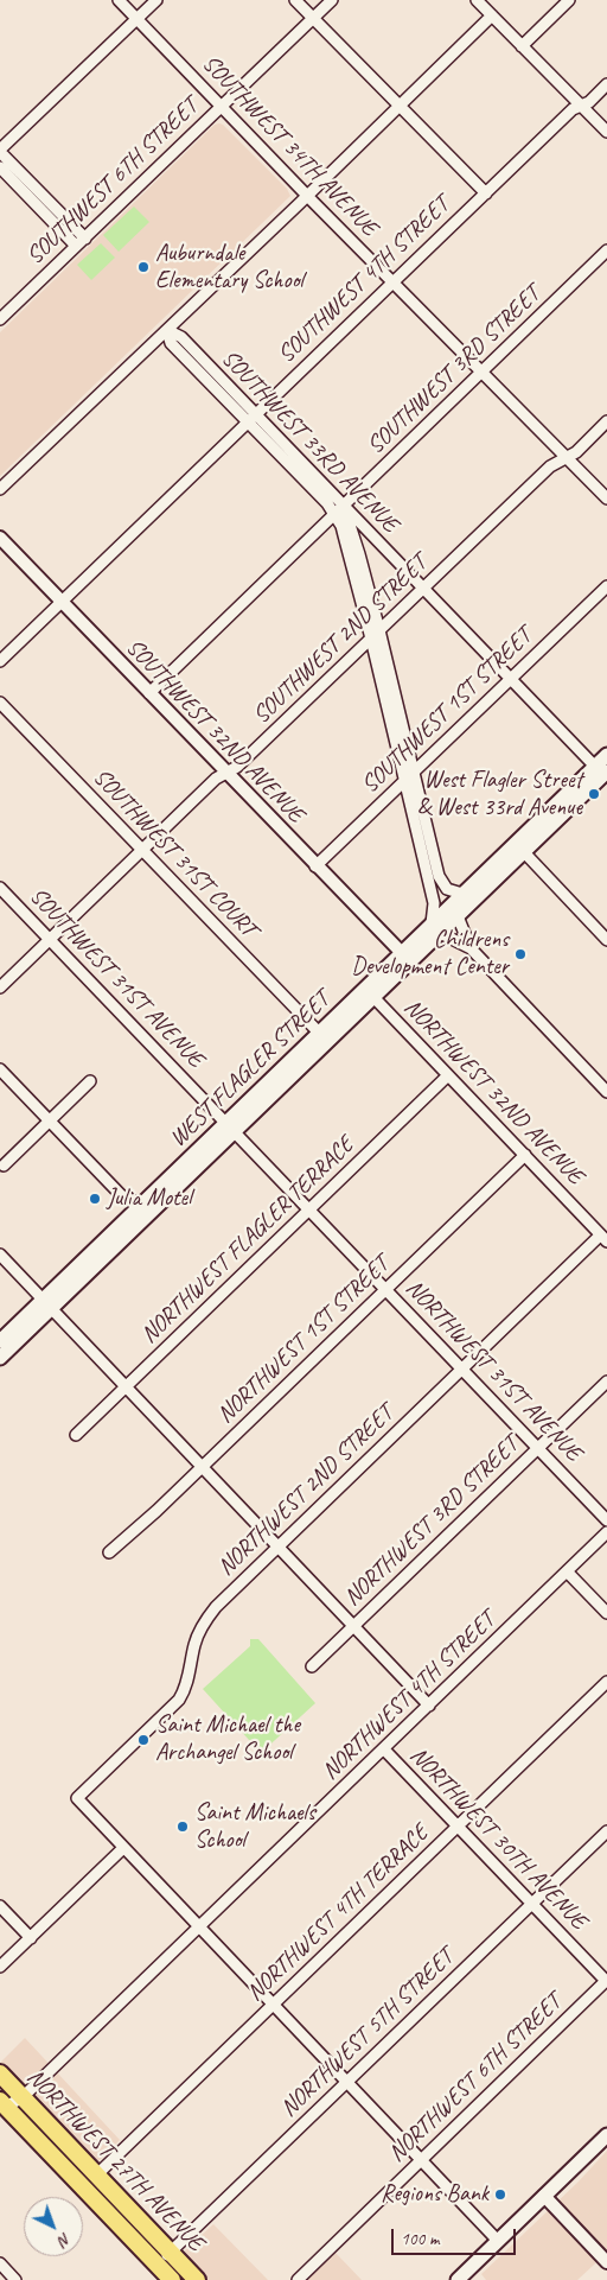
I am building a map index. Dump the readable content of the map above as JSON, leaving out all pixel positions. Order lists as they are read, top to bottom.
{
  "streets": {
    "highway": ["NORTHWEST 27TH AVENUE"],
    "main road": ["WEST FLAGLER STREET"],
    "street": [
      "SOUTHWEST 34TH AVENUE",
      "SOUTHWEST 6TH STREET",
      "SOUTHWEST 4TH STREET",
      "SOUTHWEST 3RD STREET",
      "SOUTHWEST 33RD AVENUE",
      "SOUTHWEST 2ND STREET",
      "SOUTHWEST 1ST STREET",
      "SOUTHWEST 32ND AVENUE",
      "SOUTHWEST 31ST COURT",
      "SOUTHWEST 31ST AVENUE",
      "NORTHWEST 32ND AVENUE",
      "NORTHWEST FLAGLER TERRACE",
      "NORTHWEST 1ST STREET",
      "NORTHWEST 31ST AVENUE",
      "NORTHWEST 2ND STREET",
      "NORTHWEST 3RD STREET",
      "NORTHWEST 4TH STREET",
      "NORTHWEST 30TH AVENUE",
      "NORTHWEST 4TH TERRACE",
      "NORTHWEST 5TH STREET",
      "NORTHWEST 6TH STREET"
    ]
  },
  "crossings": [
    ["SOUTHWEST 34TH AVENUE", "SOUTHWEST 6TH STREET"],
    ["SOUTHWEST 34TH AVENUE", "SOUTHWEST 4TH STREET"],
    ["SOUTHWEST 34TH AVENUE", "SOUTHWEST 3RD STREET"],
    ["SOUTHWEST 34TH AVENUE", "SOUTHWEST 2ND STREET"],
    ["SOUTHWEST 4TH STREET", "SOUTHWEST 33RD AVENUE"],
    ["SOUTHWEST 4TH STREET", "SOUTHWEST 32ND AVENUE"],
    ["SOUTHWEST 3RD STREET", "SOUTHWEST 33RD AVENUE"],
    ["SOUTHWEST 3RD STREET", "SOUTHWEST 32ND AVENUE"],
    ["SOUTHWEST 33RD AVENUE", "SOUTHWEST 2ND STREET"],
    ["SOUTHWEST 33RD AVENUE", "SOUTHWEST 1ST STREET"],
    ["SOUTHWEST 33RD AVENUE", "WEST FLAGLER STREET"],
    ["SOUTHWEST 2ND STREET", "SOUTHWEST 32ND AVENUE"],
    ["SOUTHWEST 2ND STREET", "SOUTHWEST 31ST COURT"],
    ["SOUTHWEST 2ND STREET", "SOUTHWEST 31ST AVENUE"],
    ["SOUTHWEST 1ST STREET", "SOUTHWEST 32ND AVENUE"],
    ["SOUTHWEST 32ND AVENUE", "WEST FLAGLER STREET"],
    ["SOUTHWEST 31ST COURT", "WEST FLAGLER STREET"],
    ["SOUTHWEST 31ST AVENUE", "WEST FLAGLER STREET"],
    ["SOUTHWEST 31ST AVENUE", "NORTHWEST 31ST AVENUE"],
    ["WEST FLAGLER STREET", "NORTHWEST 32ND AVENUE"],
    ["WEST FLAGLER STREET", "NORTHWEST 31ST AVENUE"],
    ["NORTHWEST 32ND AVENUE", "NORTHWEST FLAGLER TERRACE"],
    ["NORTHWEST 32ND AVENUE", "NORTHWEST 1ST STREET"],
    ["NORTHWEST 32ND AVENUE", "NORTHWEST 2ND STREET"],
    ["NORTHWEST FLAGLER TERRACE", "NORTHWEST 31ST AVENUE"],
    ["NORTHWEST 1ST STREET", "NORTHWEST 31ST AVENUE"],
    ["NORTHWEST 31ST AVENUE", "NORTHWEST 2ND STREET"],
    ["NORTHWEST 31ST AVENUE", "NORTHWEST 3RD STREET"],
    ["NORTHWEST 4TH STREET", "NORTHWEST 30TH AVENUE"],
    ["NORTHWEST 4TH STREET", "NORTHWEST 27TH AVENUE"],
    ["NORTHWEST 30TH AVENUE", "NORTHWEST 4TH TERRACE"],
    ["NORTHWEST 30TH AVENUE", "NORTHWEST 5TH STREET"],
    ["NORTHWEST 30TH AVENUE", "NORTHWEST 6TH STREET"],
    ["NORTHWEST 4TH TERRACE", "NORTHWEST 27TH AVENUE"],
    ["NORTHWEST 5TH STREET", "NORTHWEST 27TH AVENUE"]
  ],
  "places": [
    "Auburndale Elementary School",
    "West Flagler Street & West 33rd Avenue",
    "Childrens Development Center",
    "Julia Motel",
    "Saint Michael the Archangel School",
    "Saint Michaels School",
    "Regions Bank"
  ],
  "scale_bar": "100 m",
  "north": "bottom right"
}
